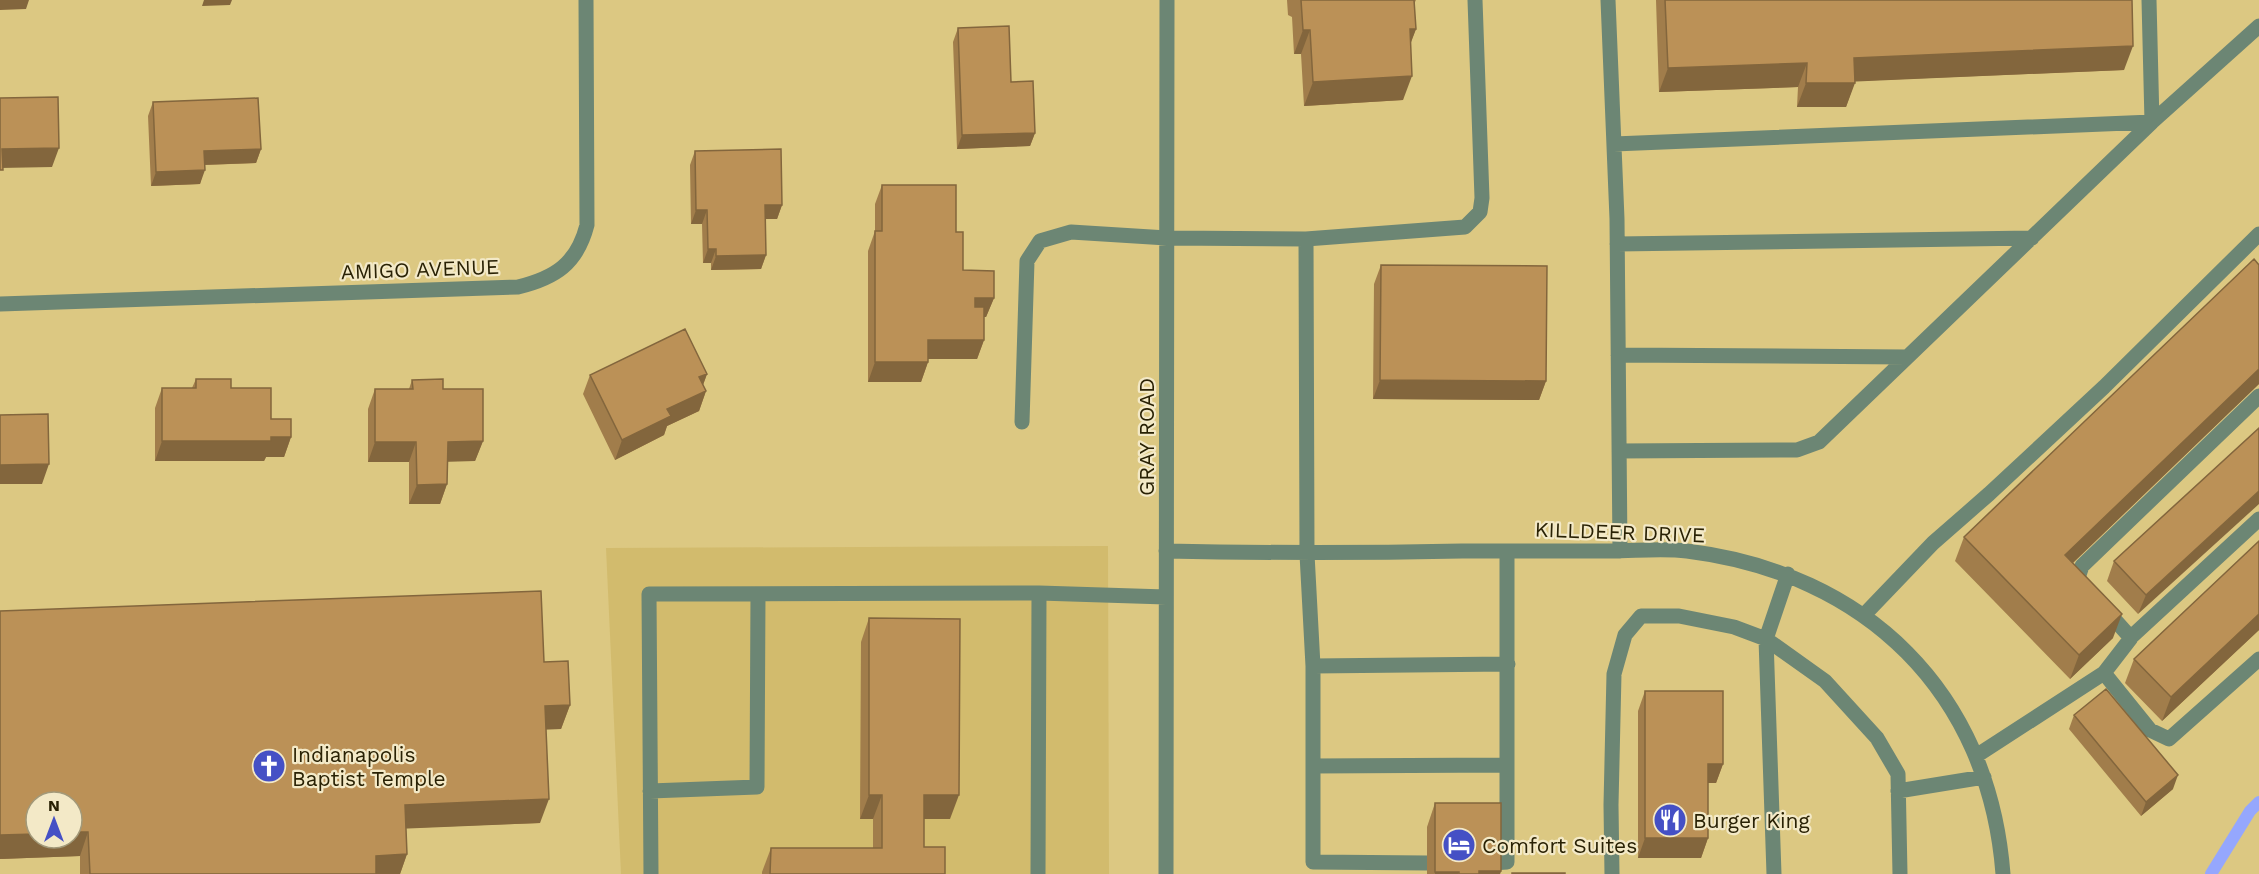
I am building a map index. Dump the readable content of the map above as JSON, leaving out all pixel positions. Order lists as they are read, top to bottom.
{
  "streets": {
    "street": ["AMIGO AVENUE", "GRAY ROAD", "KILLDEER DRIVE"]
  },
  "crossings": [
    ["GRAY ROAD", "KILLDEER DRIVE"]
  ],
  "places": {
    "church": ["Indianapolis Baptist Temple"],
    "restaurant": ["Burger King"],
    "hotel": ["Comfort Suites"]
  },
  "north": "top"
}
